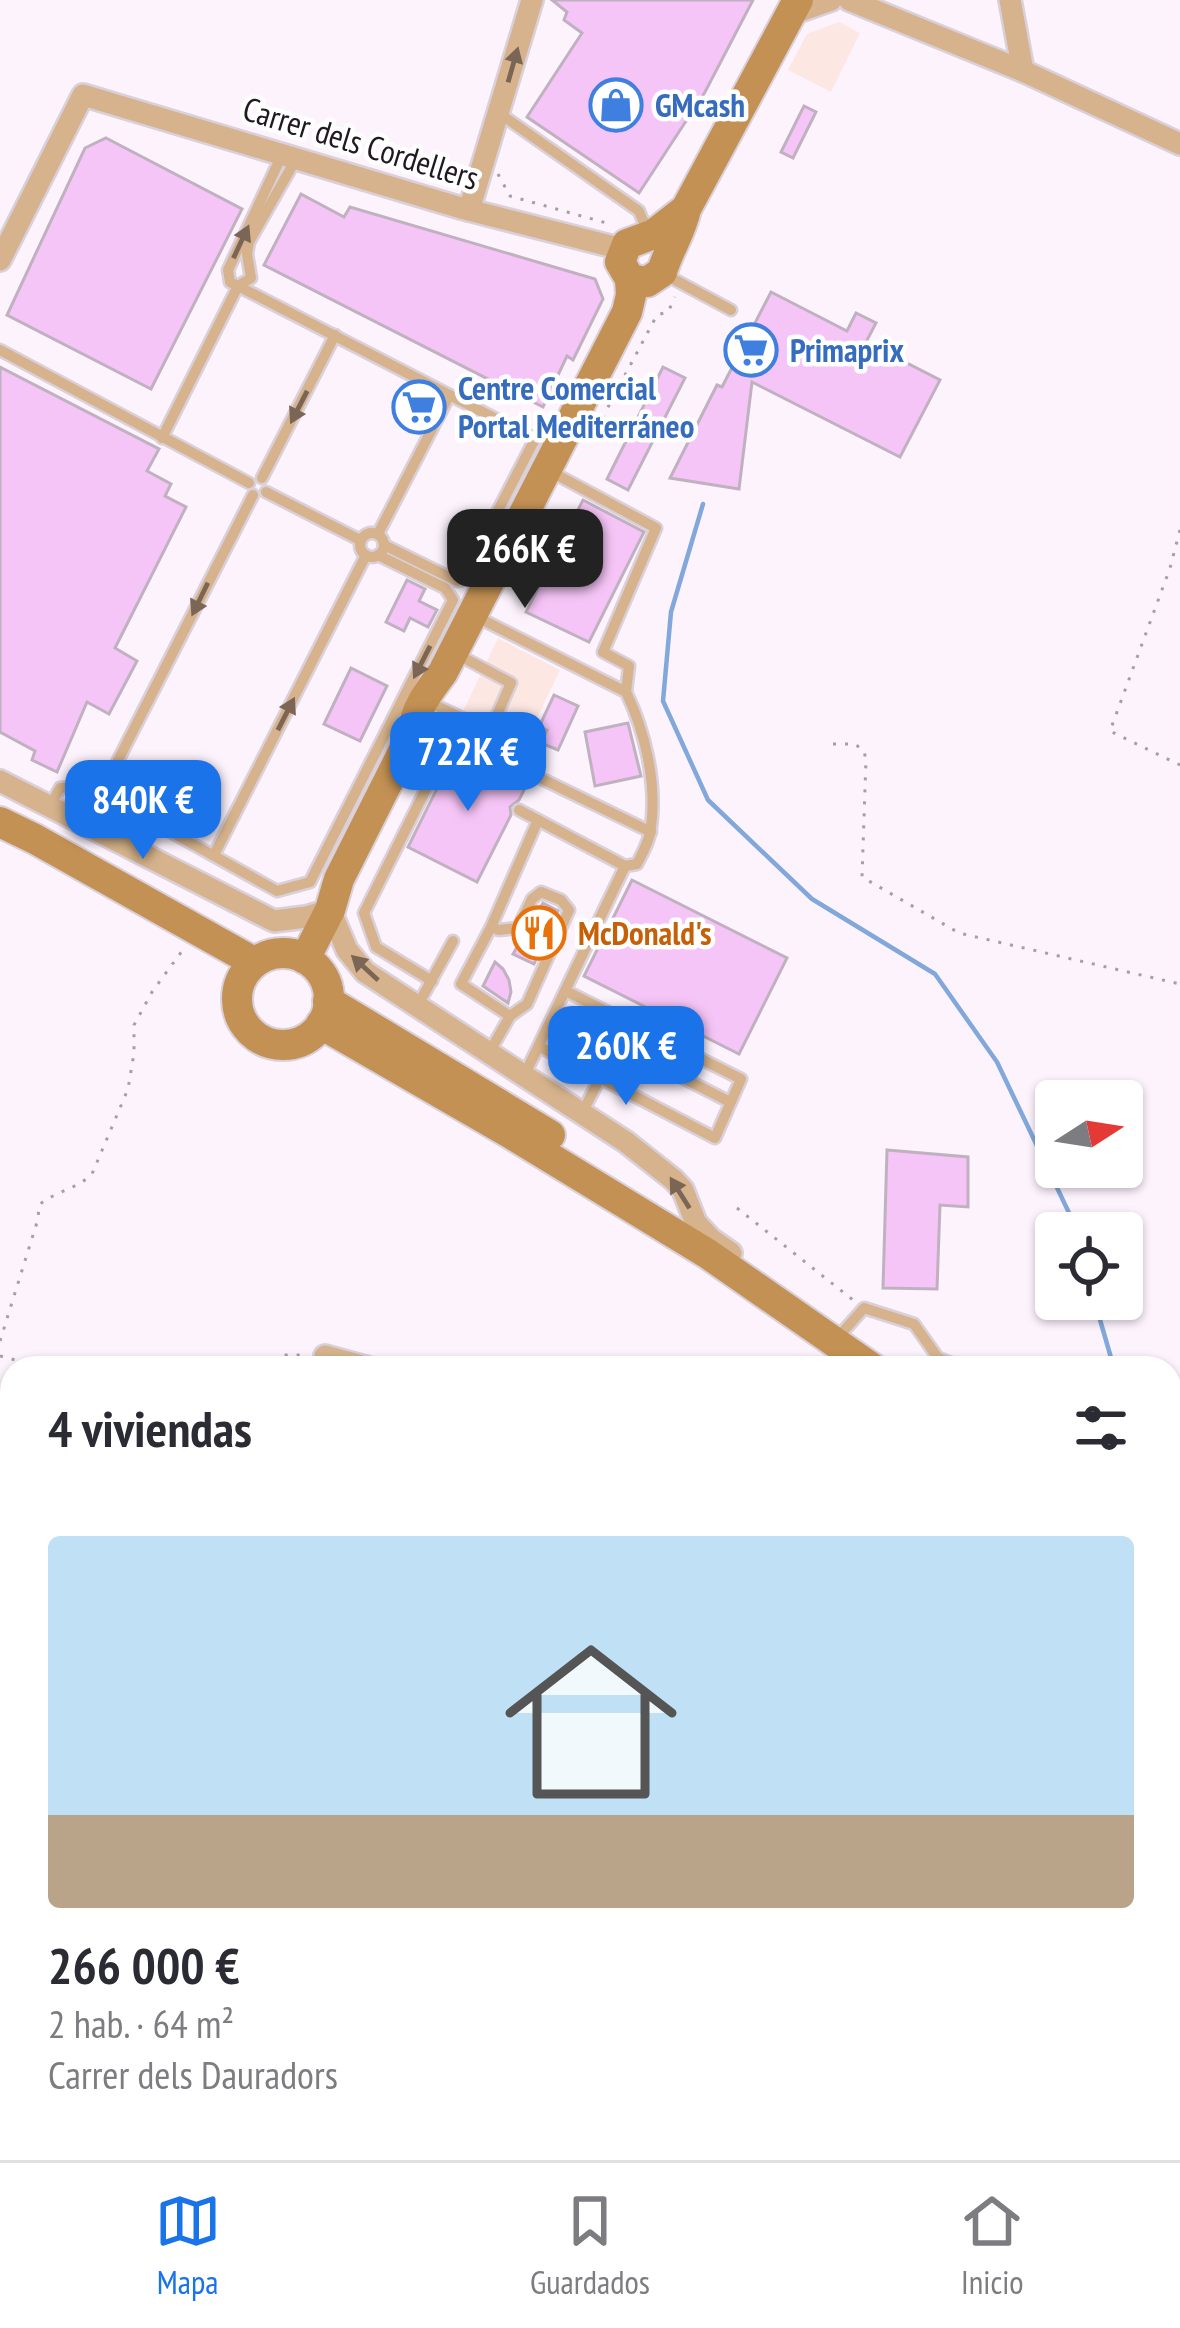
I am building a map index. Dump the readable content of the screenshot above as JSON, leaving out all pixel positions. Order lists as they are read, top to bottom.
{
  "streets": {
    "street": ["Carrer dels Cordellers"]
  },
  "places": {
    "shop": ["GMcash"],
    "supermarket": ["Primaprix", "Centre Comercial Portal Mediterráneo"],
    "restaurant": ["McDonald's"]
  },
  "north": "right",
  "page": {
    "price": [
      "266K €",
      "722K €",
      "840K €",
      "260K €"
    ],
    "heading": "4 viviendas",
    "list": [
      {
        "name": "266 000 €",
        "note": "2 hab. · 64 m² · Carrer dels Dauradors"
      }
    ],
    "tabs": ["Mapa", "Guardados", "Inicio"]
  }
}
